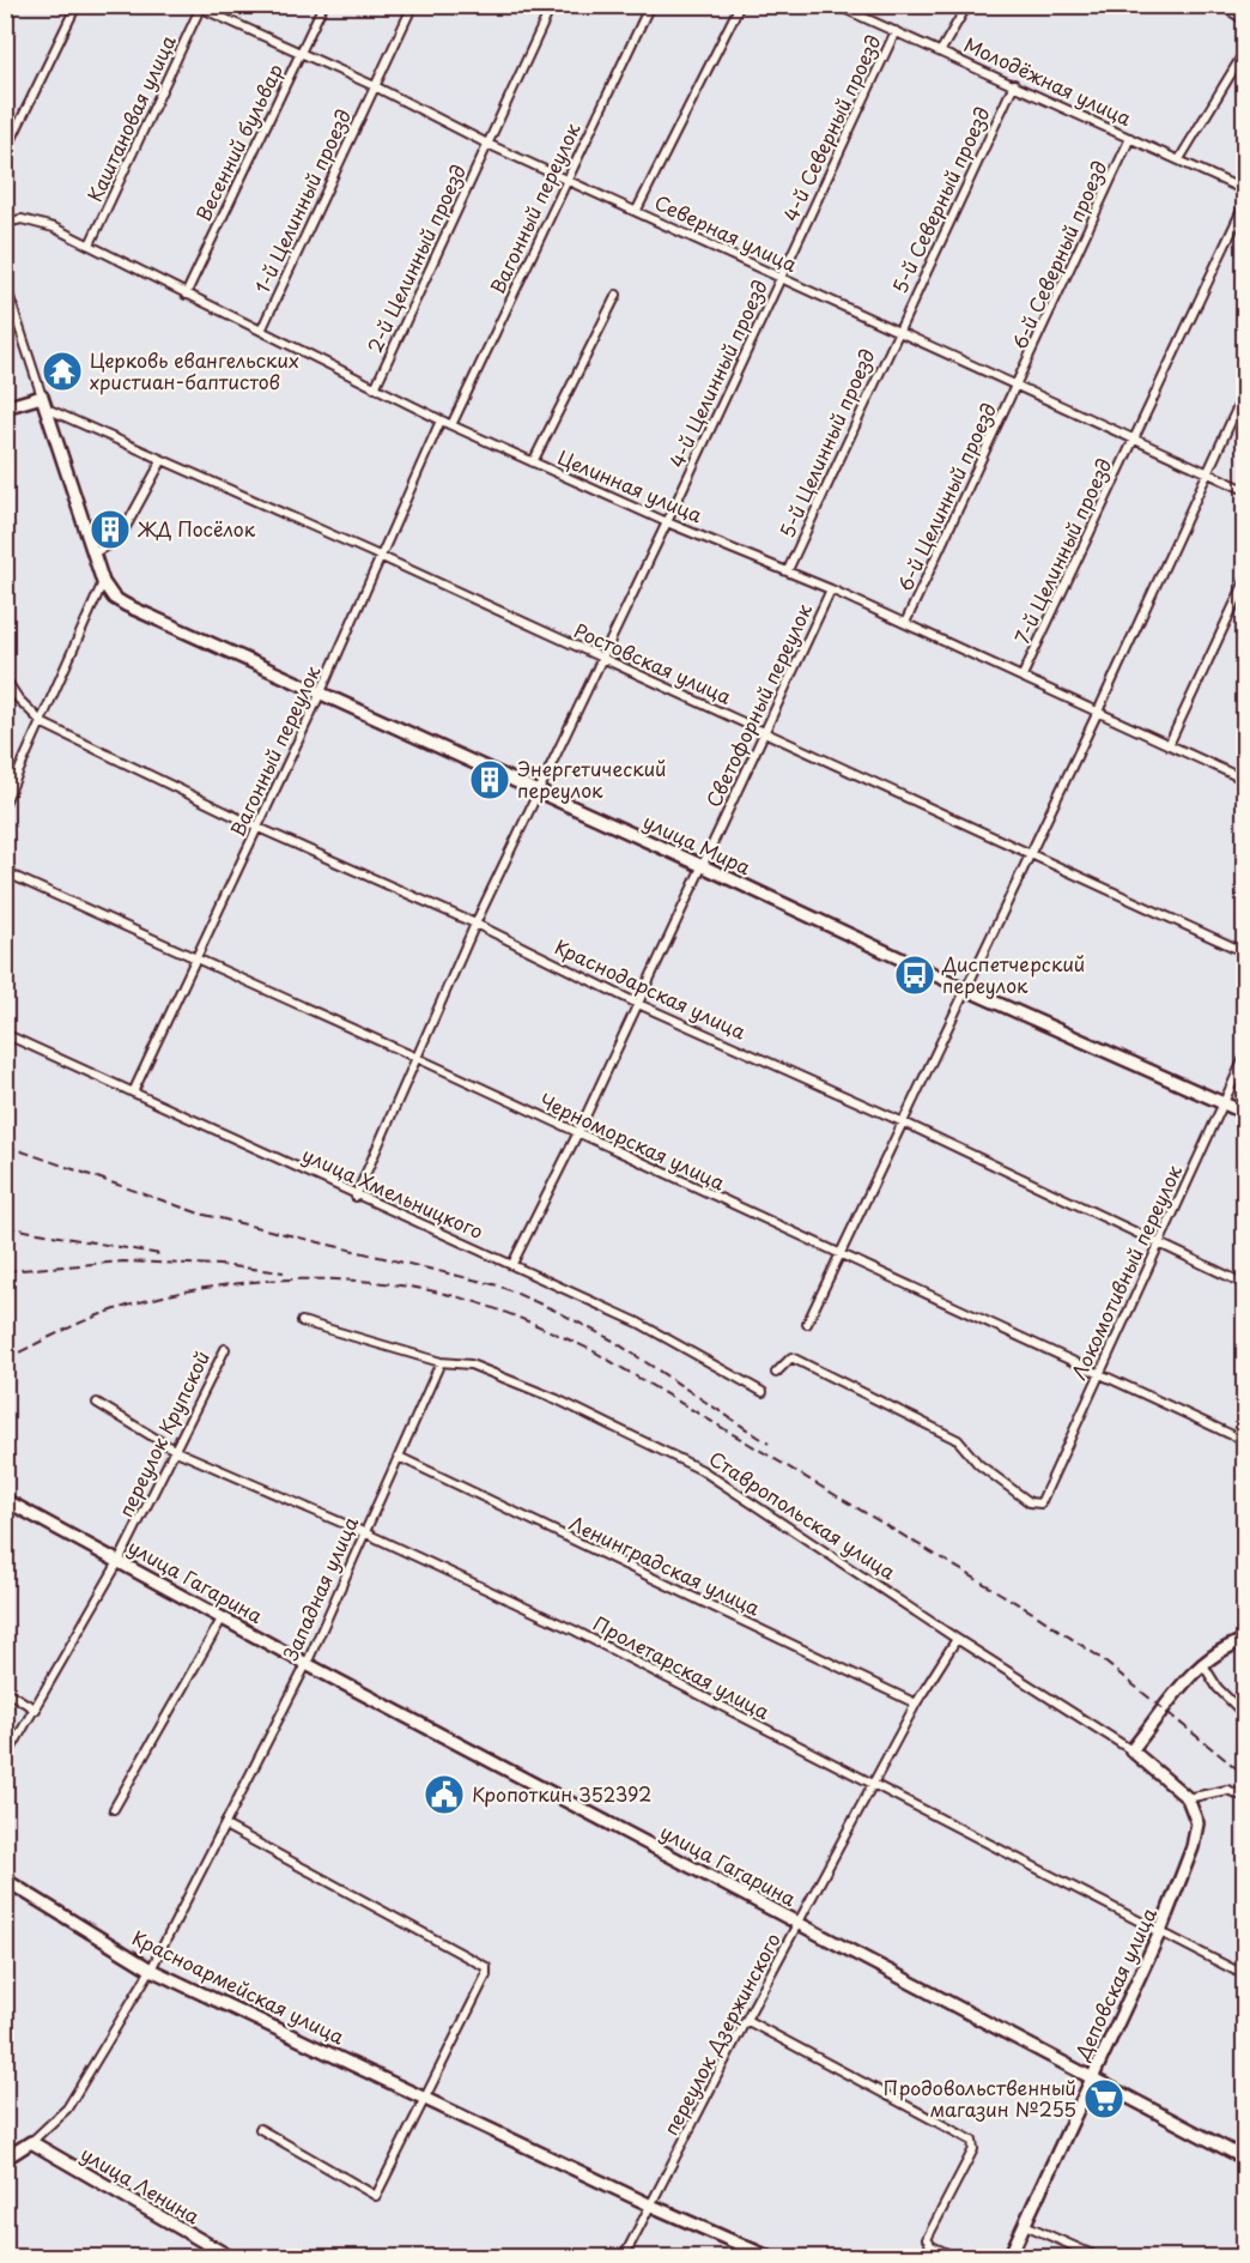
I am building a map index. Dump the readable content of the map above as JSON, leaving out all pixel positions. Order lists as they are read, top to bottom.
{
  "streets": {
    "street": [
      "Молодёжная улица",
      "Каштановая улица",
      "4-й Северный проезд",
      "Весенний бульвар",
      "5-й Северный проезд",
      "1-й Целинный проезд",
      "Вагонный переулок",
      "Северная улица",
      "6-й Северный проезд",
      "2-й Целинный проезд",
      "4-й Целинный проезд",
      "5-й Целинный проезд",
      "Целинная улица",
      "6-й Целинный проезд",
      "7-й Целинный проезд",
      "Ростовская улица",
      "Светофорный переулок",
      "улица Мира",
      "Краснодарская улица",
      "Черноморская улица",
      "улица Хмельницкого",
      "Локомотивный переулок",
      "переулок Крупской",
      "Ставропольская улица",
      "Ленинградская улица",
      "улица Гагарина",
      "Западная улица",
      "Пролетарская улица",
      "Деповская улица",
      "Красноармейская улица",
      "переулок Дзержинского",
      "улица Ленина"
    ]
  },
  "crossings": [
    ["Молодёжная улица", "4-й Северный проезд"],
    ["Молодёжная улица", "5-й Северный проезд"],
    ["Молодёжная улица", "6-й Северный проезд"],
    ["Каштановая улица", "Северная улица"],
    ["Каштановая улица", "Целинная улица"],
    ["4-й Северный проезд", "Северная улица"],
    ["4-й Северный проезд", "4-й Целинный проезд"],
    ["Весенний бульвар", "Северная улица"],
    ["Весенний бульвар", "Целинная улица"],
    ["5-й Северный проезд", "Северная улица"],
    ["5-й Северный проезд", "5-й Целинный проезд"],
    ["1-й Целинный проезд", "Северная улица"],
    ["1-й Целинный проезд", "Целинная улица"],
    ["Вагонный переулок", "Северная улица"],
    ["Вагонный переулок", "Целинная улица"],
    ["Вагонный переулок", "Ростовская улица"],
    ["Вагонный переулок", "улица Мира"],
    ["Вагонный переулок", "Краснодарская улица"],
    ["Вагонный переулок", "Черноморская улица"],
    ["Вагонный переулок", "улица Хмельницкого"],
    ["Северная улица", "6-й Северный проезд"],
    ["Северная улица", "2-й Целинный проезд"],
    ["Северная улица", "4-й Целинный проезд"],
    ["Северная улица", "5-й Целинный проезд"],
    ["Северная улица", "6-й Целинный проезд"],
    ["Северная улица", "7-й Целинный проезд"],
    ["6-й Северный проезд", "6-й Целинный проезд"],
    ["2-й Целинный проезд", "Целинная улица"],
    ["4-й Целинный проезд", "Целинная улица"],
    ["5-й Целинный проезд", "Целинная улица"],
    ["Целинная улица", "6-й Целинный проезд"],
    ["Целинная улица", "7-й Целинный проезд"],
    ["Целинная улица", "Светофорный переулок"],
    ["Ростовская улица", "Светофорный переулок"],
    ["Светофорный переулок", "улица Мира"],
    ["Светофорный переулок", "Краснодарская улица"],
    ["Светофорный переулок", "Черноморская улица"],
    ["Светофорный переулок", "улица Хмельницкого"],
    ["улица Мира", "Локомотивный переулок"],
    ["Краснодарская улица", "Локомотивный переулок"],
    ["Черноморская улица", "Локомотивный переулок"],
    ["переулок Крупской", "улица Гагарина"],
    ["переулок Крупской", "Пролетарская улица"],
    ["Ставропольская улица", "Западная улица"],
    ["Ставропольская улица", "Деповская улица"],
    ["Ставропольская улица", "переулок Дзержинского"],
    ["Ленинградская улица", "Западная улица"],
    ["Ленинградская улица", "переулок Дзержинского"],
    ["улица Гагарина", "Западная улица"],
    ["улица Гагарина", "Деповская улица"],
    ["улица Гагарина", "переулок Дзержинского"],
    ["Западная улица", "Пролетарская улица"],
    ["Западная улица", "Красноармейская улица"],
    ["Западная улица", "улица Ленина"],
    ["Пролетарская улица", "Деповская улица"],
    ["Пролетарская улица", "переулок Дзержинского"],
    ["Красноармейская улица", "переулок Дзержинского"]
  ],
  "places": {
    "temple": ["Церковь евангельских христиан-баптистов"],
    "building": ["ЖД Посёлок", "Энергетический переулок"],
    "bus stop": ["Диспетчерский переулок"],
    "public building": ["Кропоткин 352392"],
    "supermarket": ["Продовольственный магазин №255"]
  }
}
